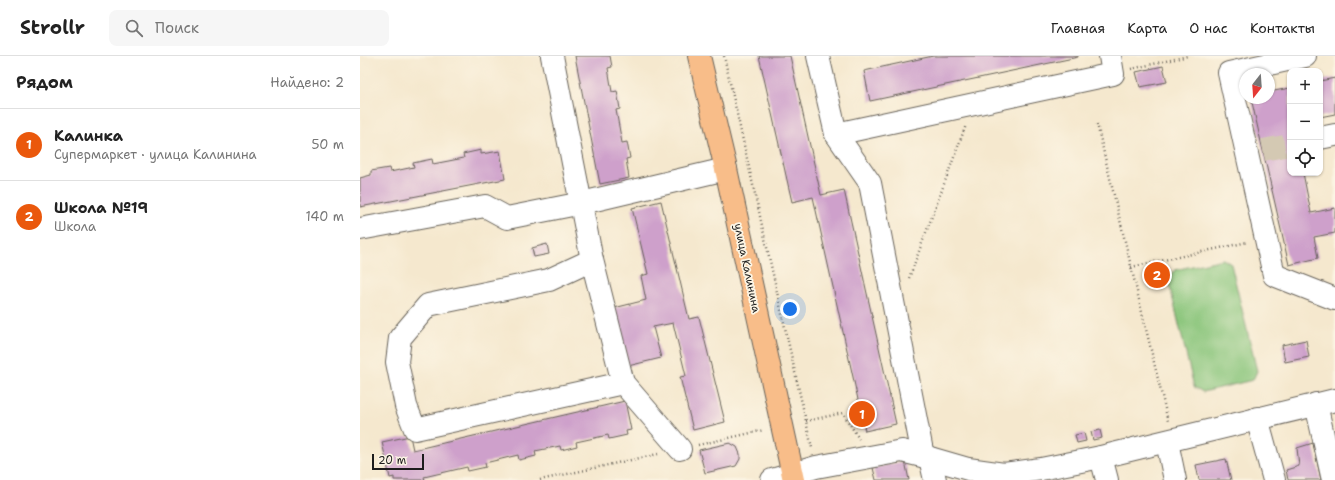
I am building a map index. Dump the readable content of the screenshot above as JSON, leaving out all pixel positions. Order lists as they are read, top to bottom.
{
  "streets": {
    "main road": ["улица Калинина"]
  },
  "scale_bar": "20 m",
  "north": "bottom",
  "page": {
    "header": "Strollr",
    "search": "Поиск",
    "nav": [
      "Главная",
      "Карта",
      "О нас",
      "Контакты"
    ],
    "heading": ["Рядом", "Найдено: 2"],
    "map_buttons": ["+", "−"],
    "list": [
      {
        "mark": "1",
        "name": "Калинка",
        "note": "Супермаркет · улица Калинина",
        "value": "50 m"
      },
      {
        "mark": "2",
        "name": "Школа №19",
        "note": "Школа",
        "value": "140 m"
      }
    ],
    "pins": ["2", "1"],
    "scale": "20 m"
  }
}
